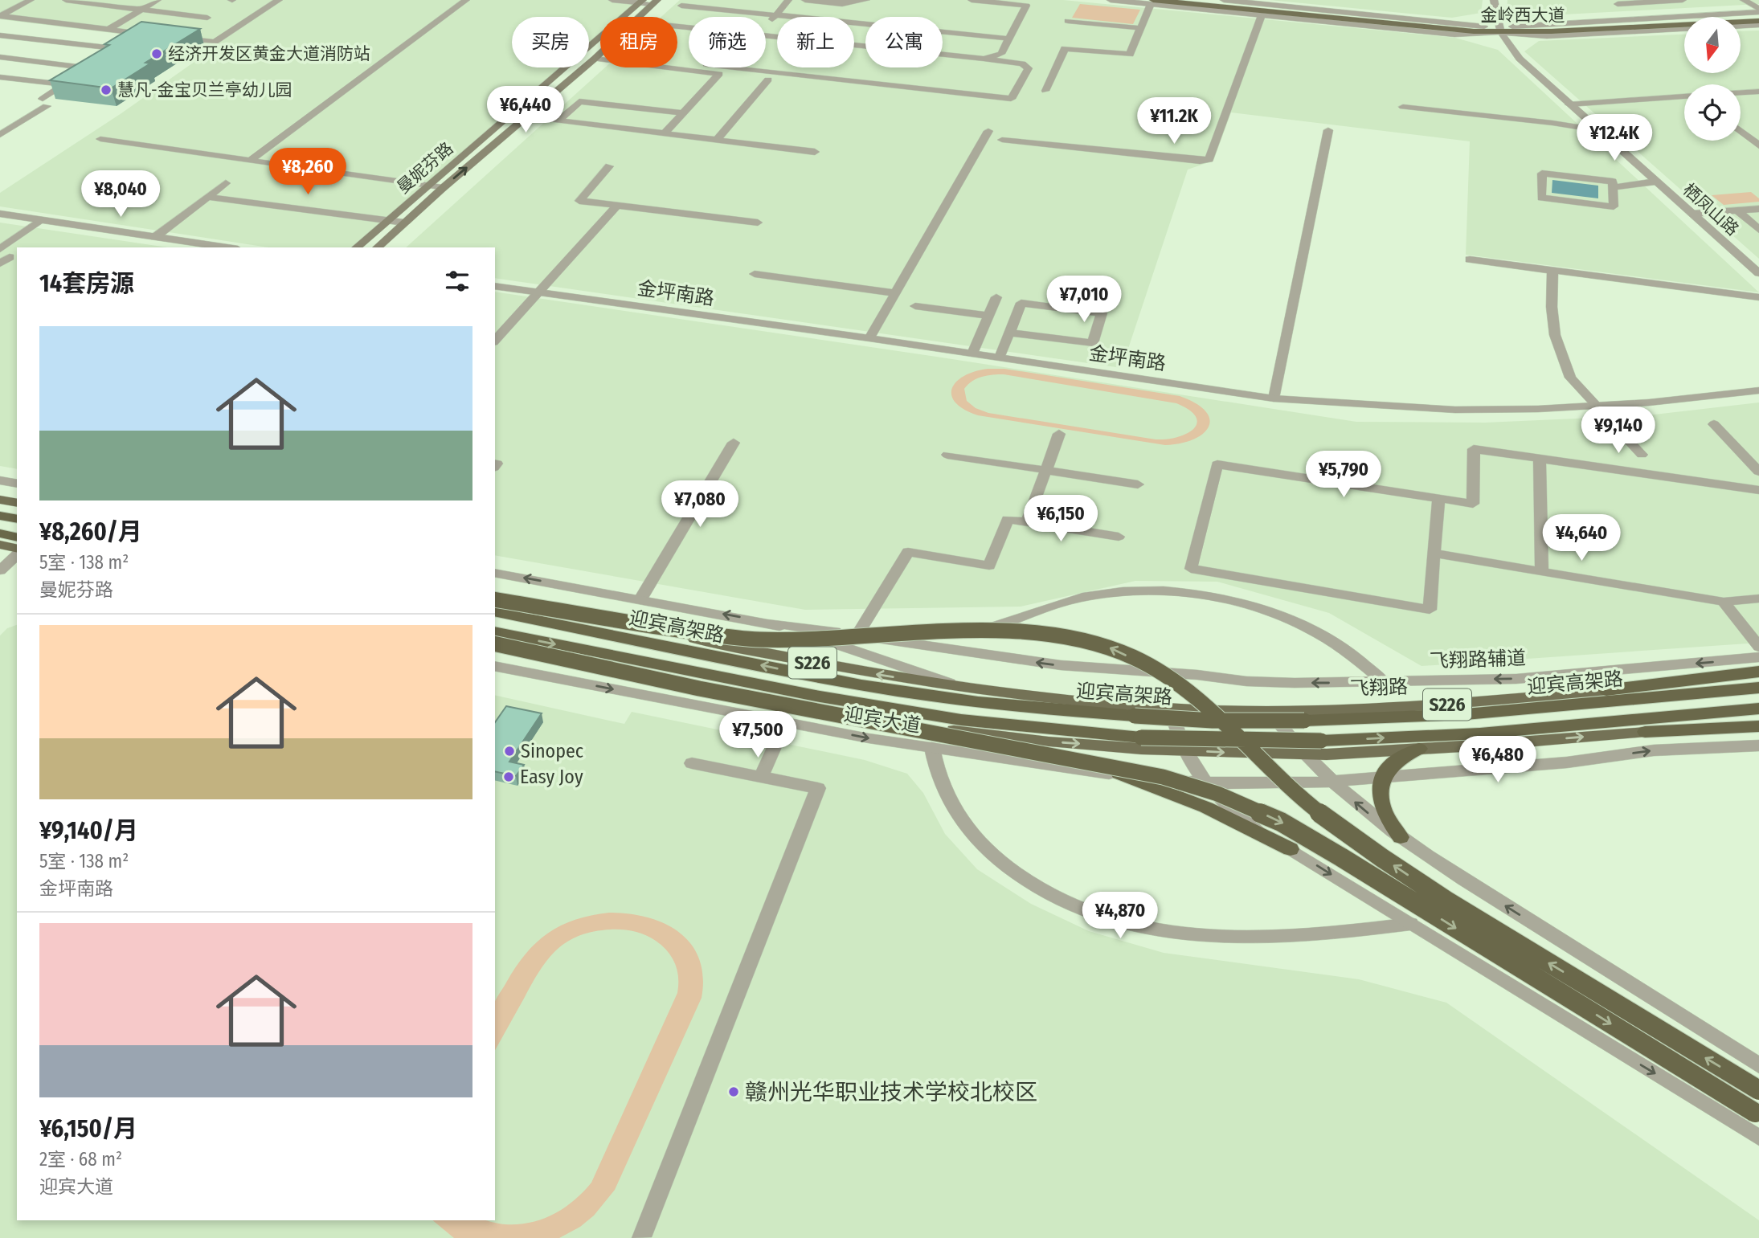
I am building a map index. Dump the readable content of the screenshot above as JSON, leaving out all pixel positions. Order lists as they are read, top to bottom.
{
  "streets": {
    "highway": ["迎宾高架路"],
    "main road": [
      "金岭西大道",
      "曼妮芬路",
      "S226",
      "飞翔路",
      "迎宾大道"
    ],
    "street": ["栖凤山路", "金坪南路", "飞翔路辅道"]
  },
  "crossings": [
    ["金岭西大道", "栖凤山路"],
    ["S226", "飞翔路"],
    ["S226", "迎宾大道"]
  ],
  "places": [
    "经济开发区黄金大道消防站",
    "慧凡-金宝贝兰亭幼儿园",
    "Sinopec",
    "Easy Joy",
    "赣州光华职业技术学校北校区"
  ],
  "north": "bottom",
  "page": {
    "chip": [
      "买房",
      "租房",
      "筛选",
      "新上",
      "公寓"
    ],
    "price": [
      "¥6,440",
      "¥11.2K",
      "¥12.4K",
      "¥8,260",
      "¥8,040",
      "¥7,010",
      "¥9,140",
      "¥5,790",
      "¥7,080",
      "¥6,150",
      "¥4,640",
      "¥7,500",
      "¥6,480",
      "¥4,870"
    ],
    "heading": "14套房源",
    "list": [
      {
        "name": "¥8,260/月",
        "note": "5室 · 138 m² · 曼妮芬路"
      },
      {
        "name": "¥9,140/月",
        "note": "5室 · 138 m² · 金坪南路"
      },
      {
        "name": "¥6,150/月",
        "note": "2室 · 68 m² · 迎宾大道"
      }
    ]
  }
}
